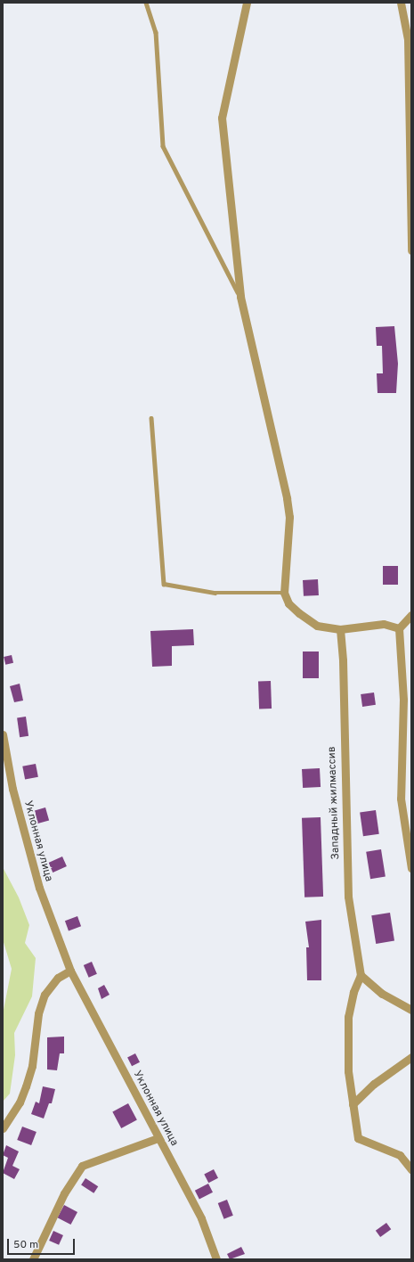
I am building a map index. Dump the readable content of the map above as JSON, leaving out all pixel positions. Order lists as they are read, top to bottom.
{
  "streets": {
    "street": ["Западный жилмассив", "Уклонная улица"]
  },
  "scale_bar": "50 m"
}
